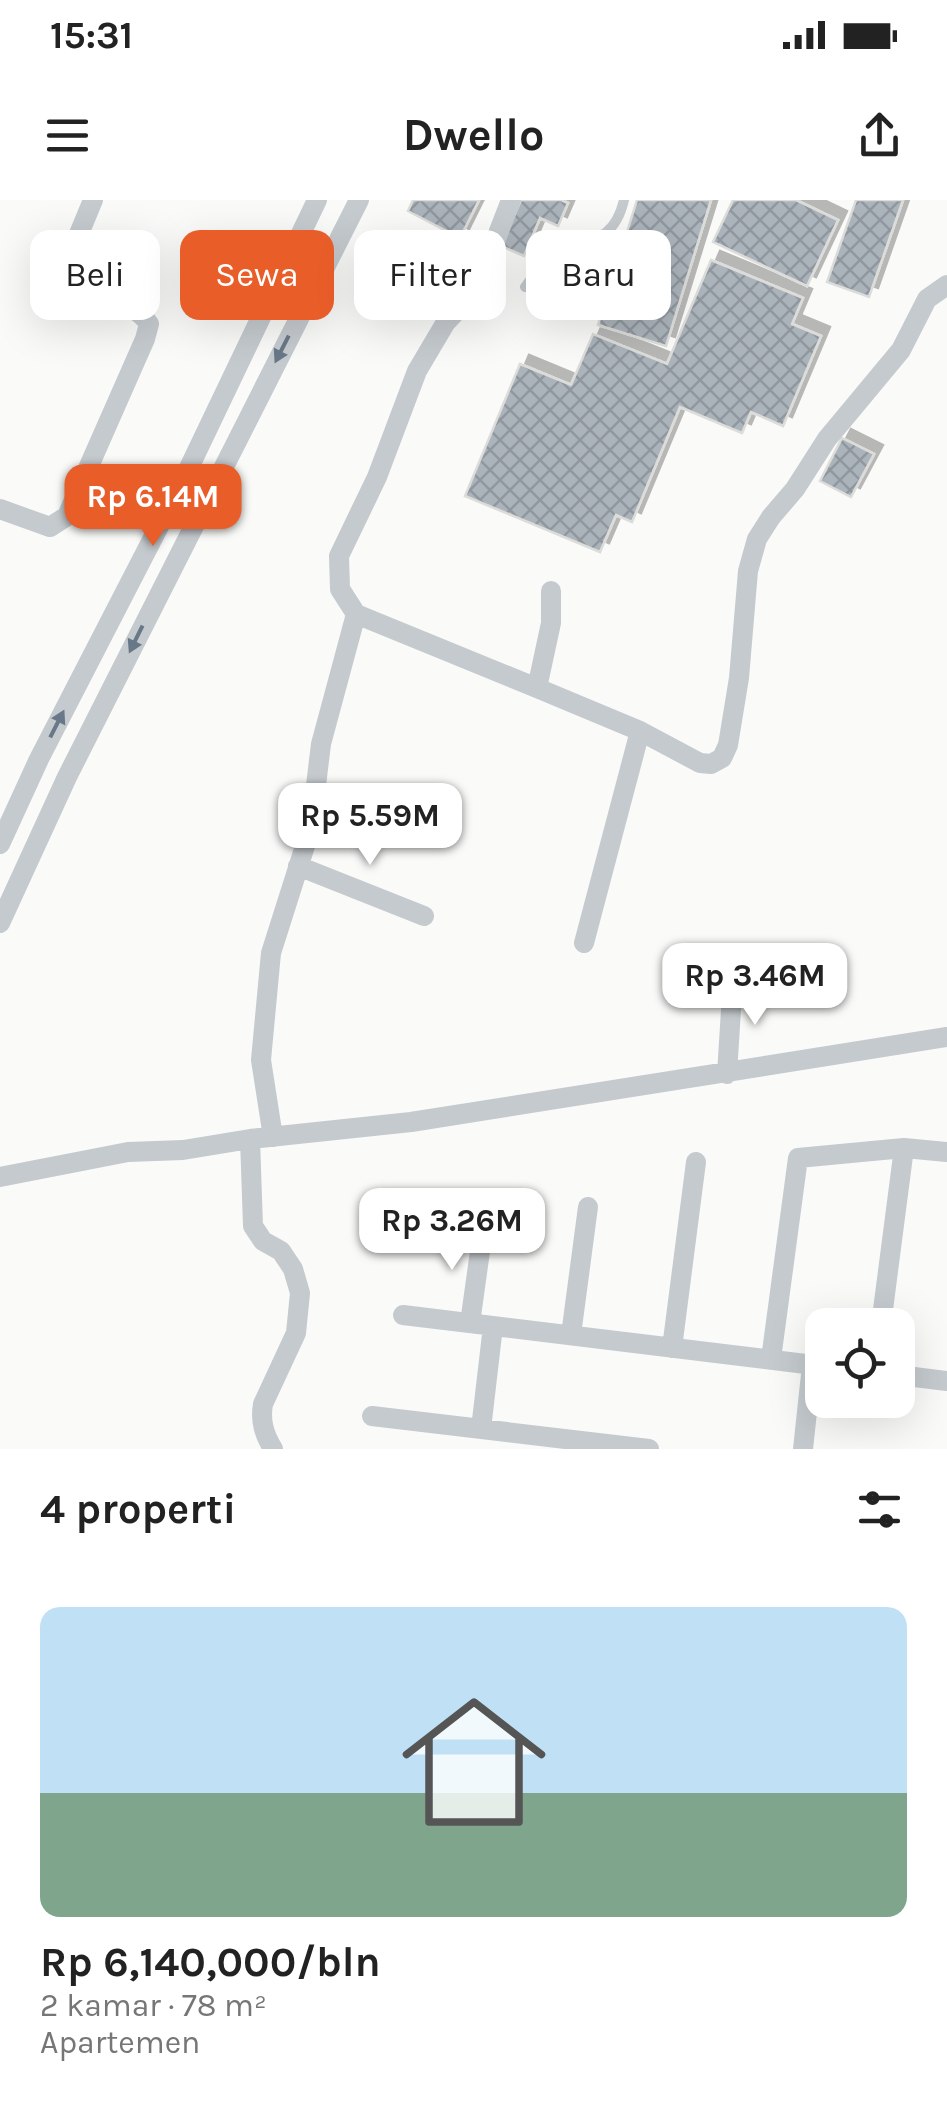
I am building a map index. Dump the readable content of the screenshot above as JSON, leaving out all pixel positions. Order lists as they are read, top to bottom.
{
  "page": {
    "status": "15:31",
    "header": "Dwello",
    "chip": [
      "Beli",
      "Sewa",
      "Filter",
      "Baru"
    ],
    "price": [
      "Rp 6.14M",
      "Rp 5.59M",
      "Rp 3.46M",
      "Rp 3.26M"
    ],
    "heading": "4 properti",
    "list": [
      {
        "name": "Rp 6,140,000/bln",
        "note": "2 kamar · 78 m² · Apartemen"
      }
    ]
  }
}
